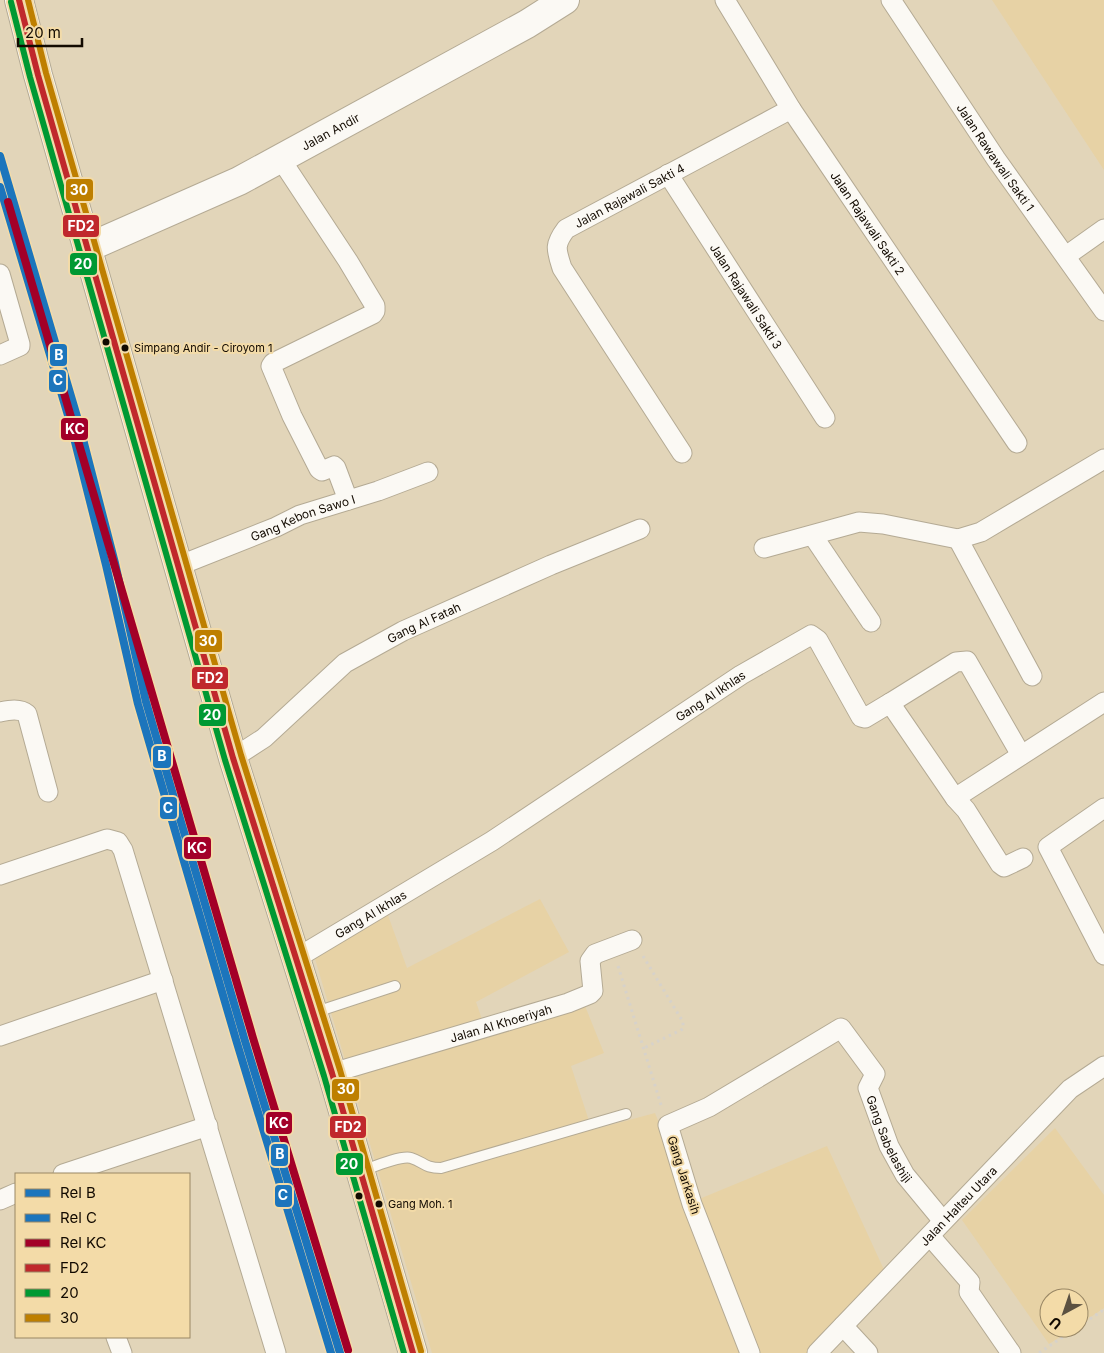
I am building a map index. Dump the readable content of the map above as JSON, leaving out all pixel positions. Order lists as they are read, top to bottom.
{
  "streets": {
    "main road": ["Jalan Andir"],
    "street": [
      "Jalan Rawawali Sakti 1",
      "Jalan Rajawali Sakti 4",
      "Jalan Rajawali Sakti 2",
      "Jalan Rajawali Sakti 3",
      "Gang Kebon Sawo I",
      "Gang Al Fatah",
      "Gang Al Ikhlas",
      "Jalan Al Khoeriyah",
      "Gang Sabelashiji",
      "Gang Jarkasih",
      "Jalan Halteu Utara"
    ]
  },
  "crossings": [
    ["Jalan Rajawali Sakti 4", "Jalan Rajawali Sakti 2"],
    ["Jalan Rajawali Sakti 4", "Jalan Rajawali Sakti 3"],
    ["Gang Sabelashiji", "Gang Jarkasih"],
    ["Gang Sabelashiji", "Jalan Halteu Utara"]
  ],
  "places": ["Simpang Andir - Ciroyom 1", "Gang Moh. 1"],
  "lines": [
    "transit line FD2",
    "transit line 30",
    "transit line 20",
    "rail line B",
    "rail line C",
    "rail line KC"
  ],
  "legend": [
    "Rel B",
    "Rel C",
    "Rel KC",
    "FD2",
    "20",
    "30"
  ],
  "scale_bar": "20 m",
  "north": "bottom left"
}
